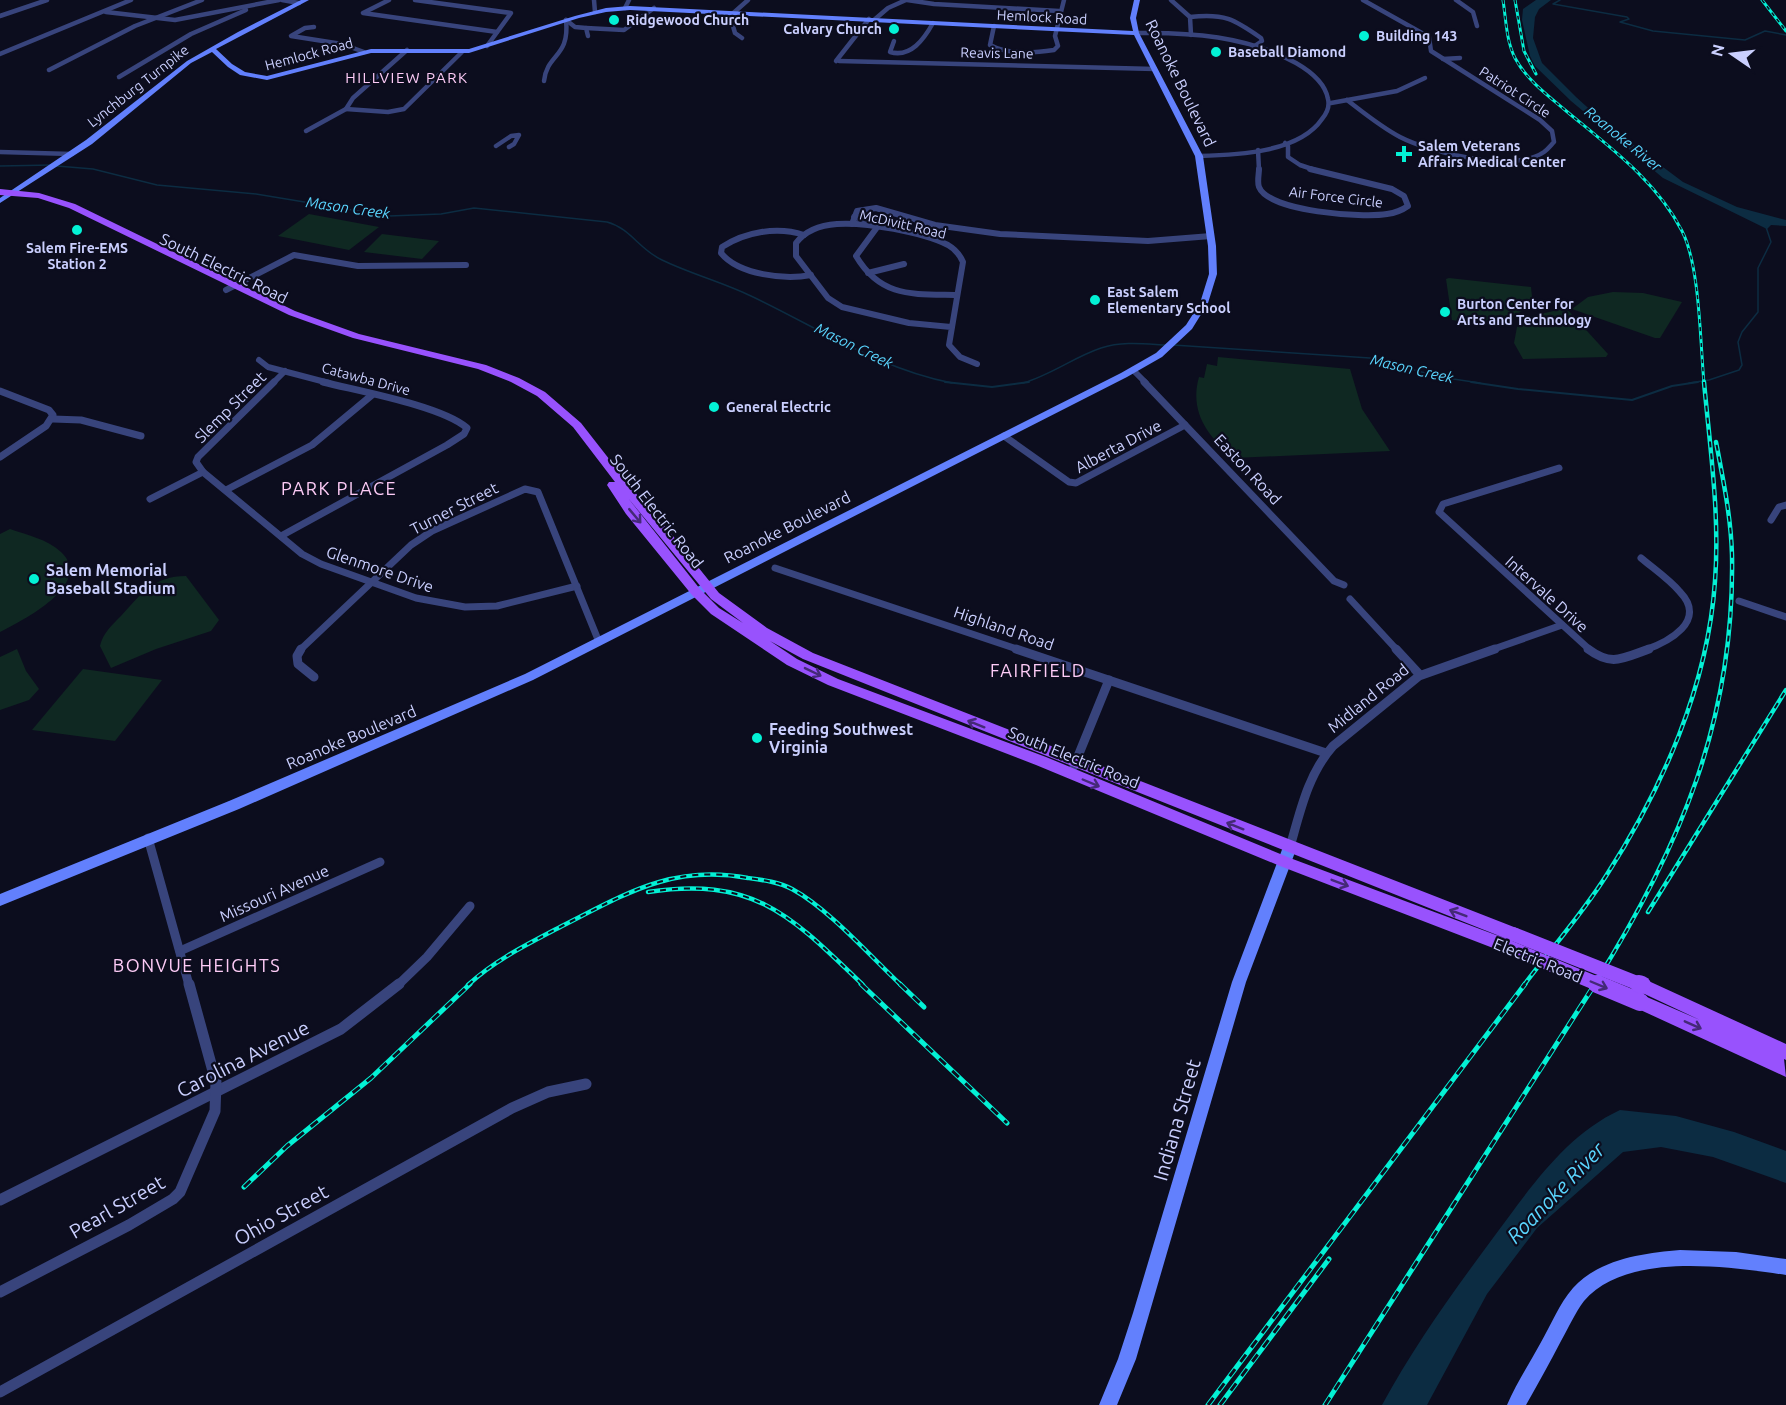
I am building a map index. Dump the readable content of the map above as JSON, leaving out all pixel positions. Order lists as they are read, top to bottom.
{
  "streets": {
    "main road": ["South Electric Road", "Electric Road"],
    "street": [
      "Hemlock Road",
      "Reavis Lane",
      "Roanoke Boulevard",
      "Lynchburg Turnpike",
      "Patriot Circle",
      "Air Force Circle",
      "McDivitt Road",
      "Catawba Drive",
      "Slemp Street",
      "Alberta Drive",
      "Easton Road",
      "Turner Street",
      "Glenmore Drive",
      "Intervale Drive",
      "Highland Road",
      "Midland Road",
      "Missouri Avenue",
      "Carolina Avenue",
      "Indiana Street",
      "Pearl Street",
      "Ohio Street"
    ]
  },
  "crossings": [
    ["Hemlock Road", "Reavis Lane"],
    ["Hemlock Road", "Roanoke Boulevard"],
    ["Hemlock Road", "Lynchburg Turnpike"],
    ["Reavis Lane", "Roanoke Boulevard"],
    ["Roanoke Boulevard", "McDivitt Road"],
    ["Roanoke Boulevard", "South Electric Road"],
    ["Roanoke Boulevard", "Alberta Drive"],
    ["Roanoke Boulevard", "Easton Road"],
    ["Roanoke Boulevard", "Pearl Street"],
    ["Lynchburg Turnpike", "South Electric Road"],
    ["South Electric Road", "Midland Road"],
    ["South Electric Road", "Electric Road"],
    ["South Electric Road", "Indiana Street"],
    ["Catawba Drive", "Slemp Street"],
    ["Slemp Street", "Glenmore Drive"],
    ["Alberta Drive", "Easton Road"],
    ["Turner Street", "Glenmore Drive"],
    ["Intervale Drive", "Midland Road"],
    ["Highland Road", "Midland Road"],
    ["Midland Road", "Electric Road"],
    ["Midland Road", "Indiana Street"],
    ["Missouri Avenue", "Pearl Street"],
    ["Electric Road", "Indiana Street"],
    ["Carolina Avenue", "Pearl Street"]
  ],
  "districts": [
    "HILLVIEW PARK",
    "PARK PLACE",
    "FAIRFIELD",
    "BONVUE HEIGHTS"
  ],
  "water": ["Roanoke River", "Mason Creek"],
  "places": {
    "other": [
      "Ridgewood Church",
      "Calvary Church",
      "Building 143",
      "Baseball Diamond",
      "Salem Fire-EMS Station 2",
      "East Salem Elementary School",
      "Burton Center for Arts and Technology",
      "General Electric",
      "Salem Memorial Baseball Stadium",
      "Feeding Southwest Virginia"
    ],
    "health": ["Salem Veterans Affairs Medical Center"]
  },
  "north": "left"
}
